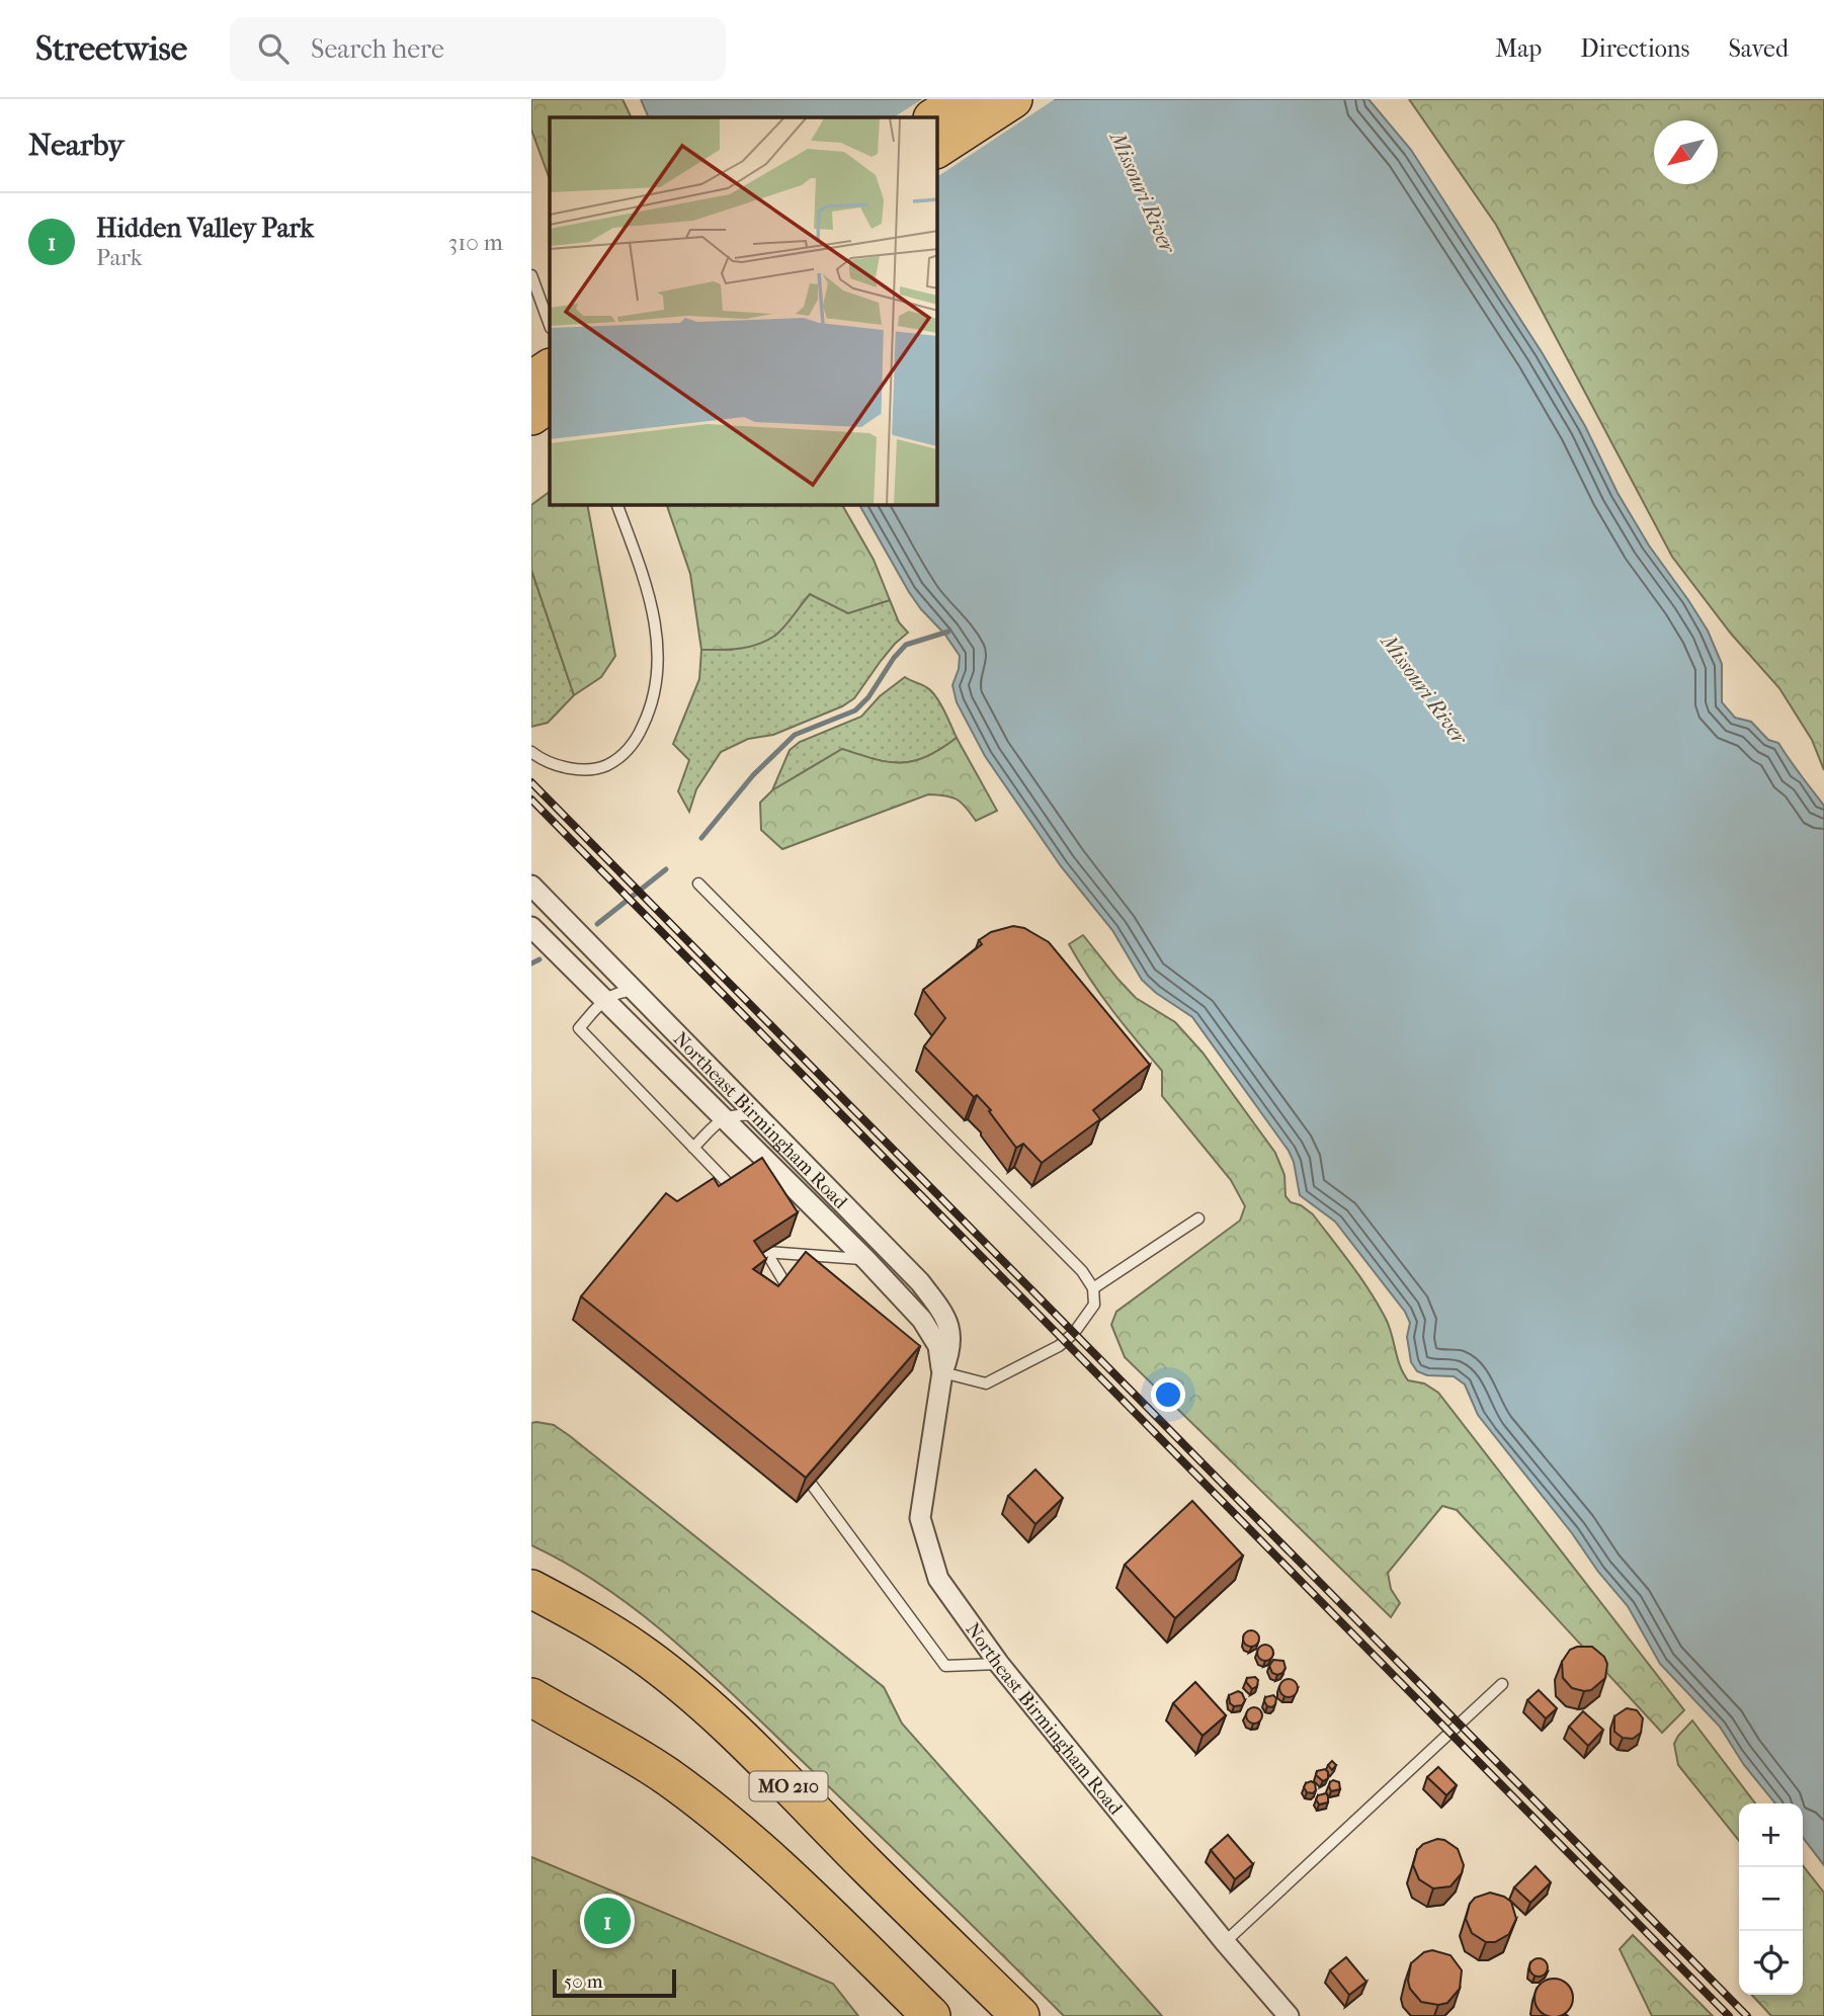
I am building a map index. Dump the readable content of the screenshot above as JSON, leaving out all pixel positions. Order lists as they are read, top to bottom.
{
  "streets": {
    "highway": ["MO 210"],
    "street": ["Northeast Birmingham Road"]
  },
  "water": ["Missouri River"],
  "scale_bar": "50 m",
  "north": "bottom left",
  "page": {
    "header": "Streetwise",
    "search": "Search here",
    "nav": ["Map", "Directions", "Saved"],
    "heading": "Nearby",
    "list": [
      {
        "mark": "1",
        "name": "Hidden Valley Park",
        "note": "Park",
        "value": "310 m"
      }
    ],
    "map_buttons": ["+", "−"],
    "pins": "1",
    "scale": "50 m"
  }
}
